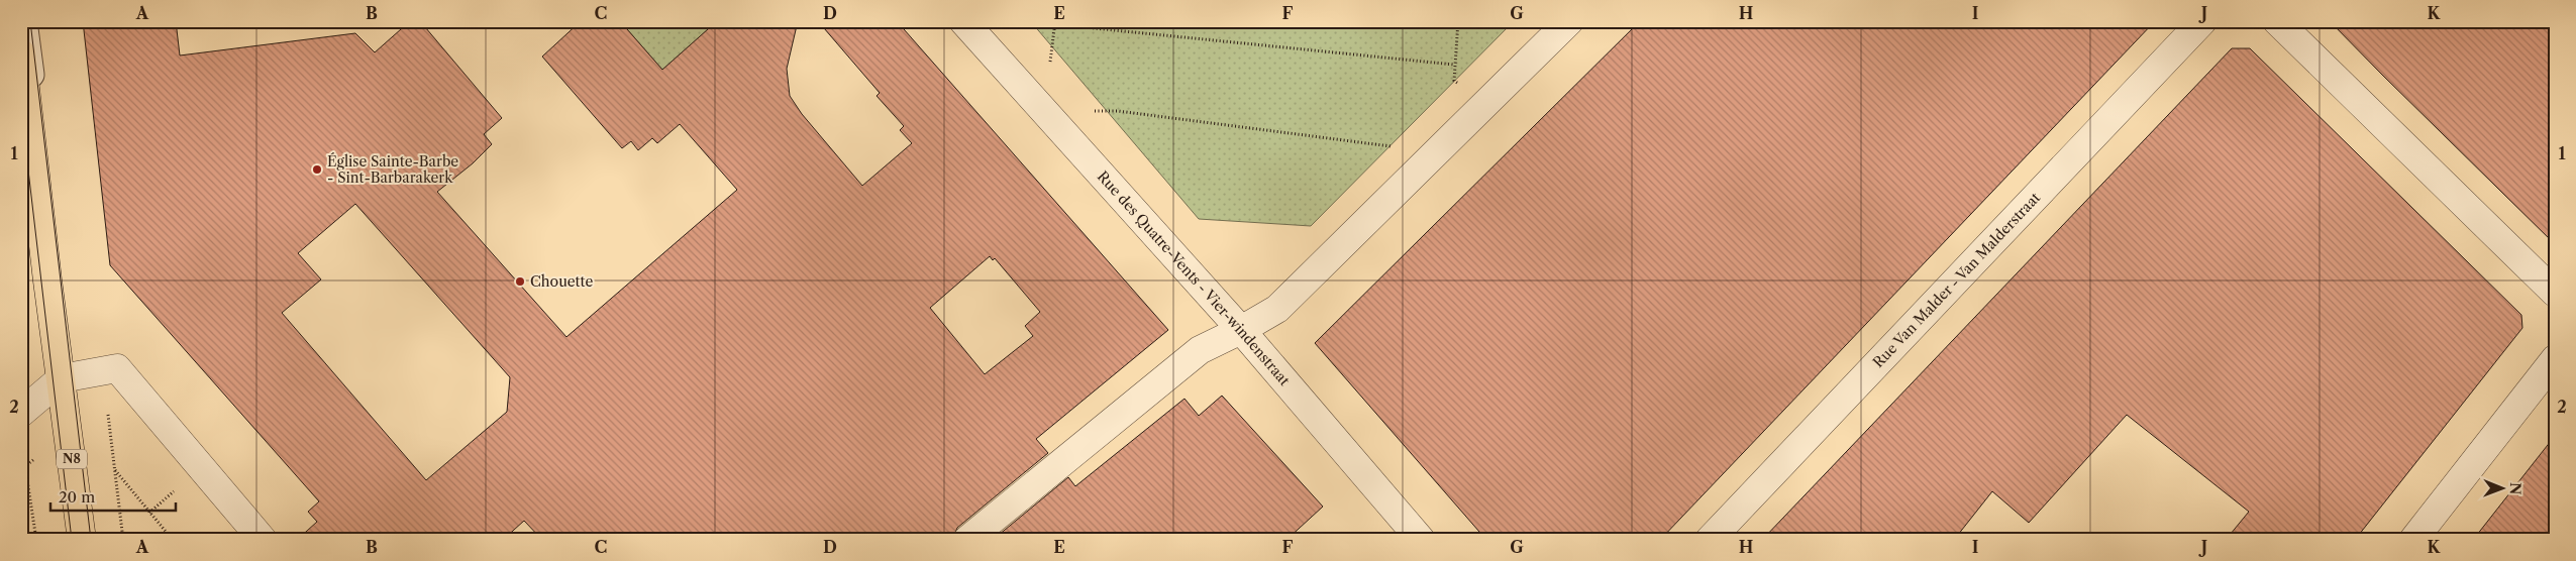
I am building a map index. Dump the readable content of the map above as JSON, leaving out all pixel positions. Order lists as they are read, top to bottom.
{
  "streets": {
    "main road": ["N8"],
    "street": ["Rue des Quatre-Vents - Vier-windenstraat", "Rue Van Malder - Van Malderstraat"]
  },
  "places": ["Église Sainte-Barbe - Sint-Barbarakerk", "Chouette"],
  "scale_bar": "20 m",
  "north": "right",
  "grid": {
    "columns": [
      "A",
      "B",
      "C",
      "D",
      "E",
      "F",
      "G",
      "H",
      "I",
      "J",
      "K"
    ],
    "rows": ["1", "2"]
  }
}
